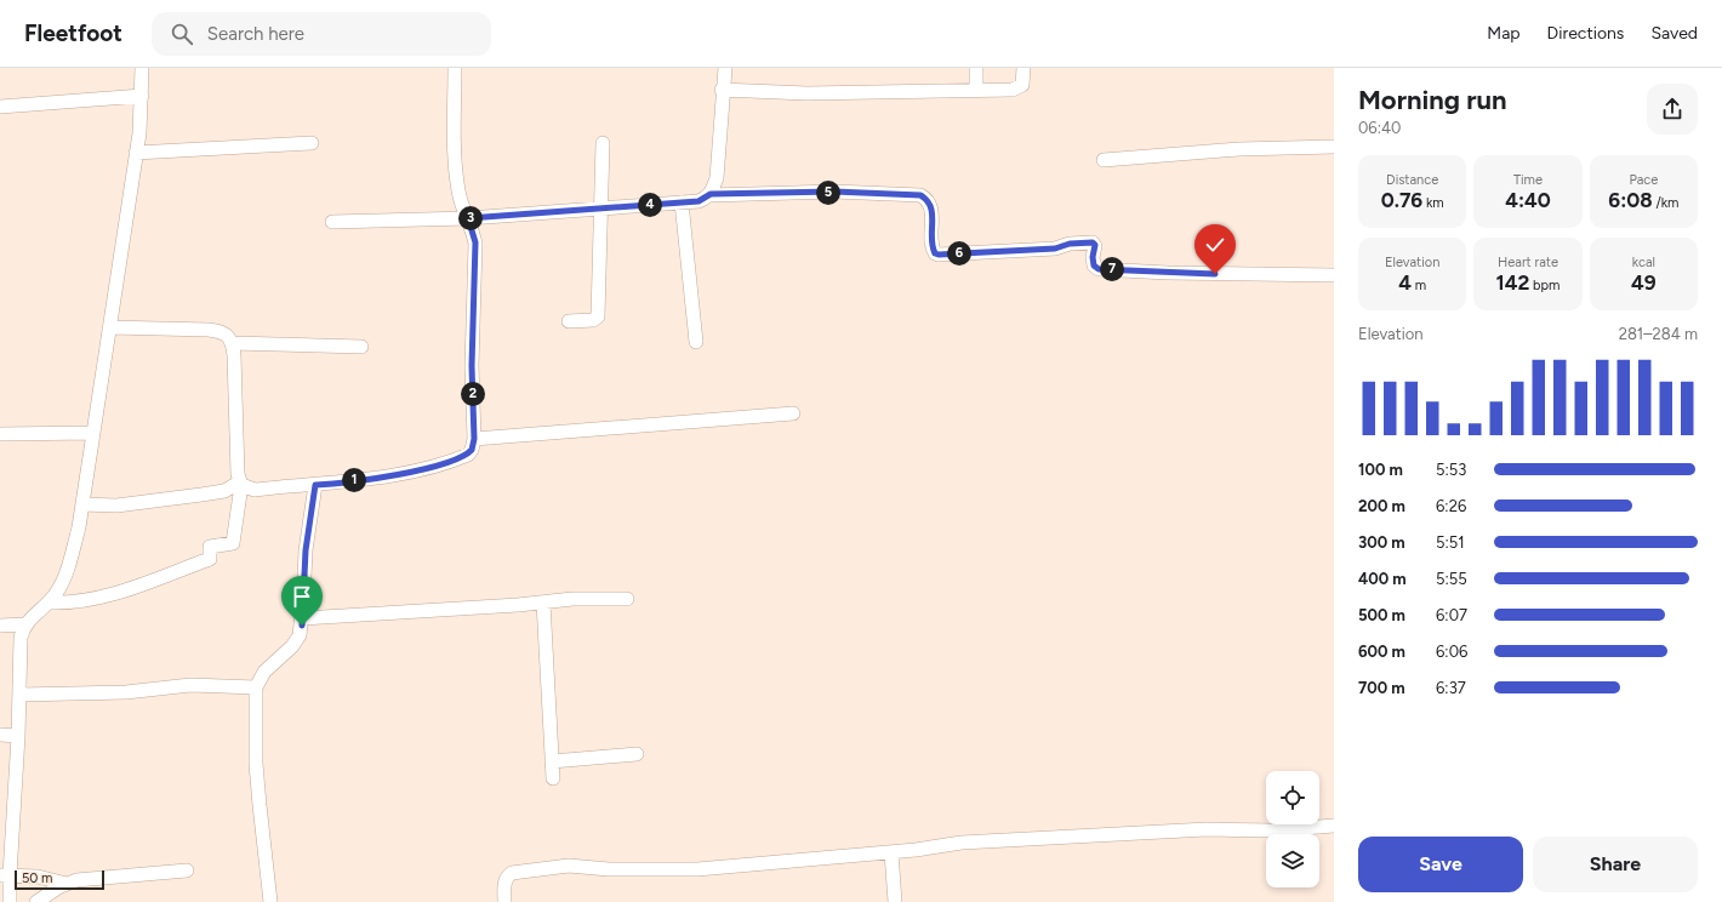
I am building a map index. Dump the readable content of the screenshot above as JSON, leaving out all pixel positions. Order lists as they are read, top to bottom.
{
  "scale_bar": "50 m",
  "page": {
    "header": "Fleetfoot",
    "search": "Search here",
    "nav": ["Map", "Directions", "Saved"],
    "heading": ["Morning run", "06:40"],
    "stats": [
      ["Distance", "0.76 km"],
      ["Time", "4:40"],
      ["Pace", "6:08 /km"],
      ["Elevation", "4 m"],
      ["Heart rate", "142 bpm"],
      ["kcal", "49"]
    ],
    "pins": [
      "5",
      "4",
      "3",
      "6",
      "7",
      "2",
      "1"
    ],
    "chart": ["Elevation", "281–284 m"],
    "list": [
      {
        "name": "100 m",
        "note": "5:53"
      },
      {
        "name": "200 m",
        "note": "6:26"
      },
      {
        "name": "300 m",
        "note": "5:51"
      },
      {
        "name": "400 m",
        "note": "5:55"
      },
      {
        "name": "500 m",
        "note": "6:07"
      },
      {
        "name": "600 m",
        "note": "6:06"
      },
      {
        "name": "700 m",
        "note": "6:37"
      }
    ],
    "buttons": ["Save", "Share"],
    "scale": "50 m"
  }
}
